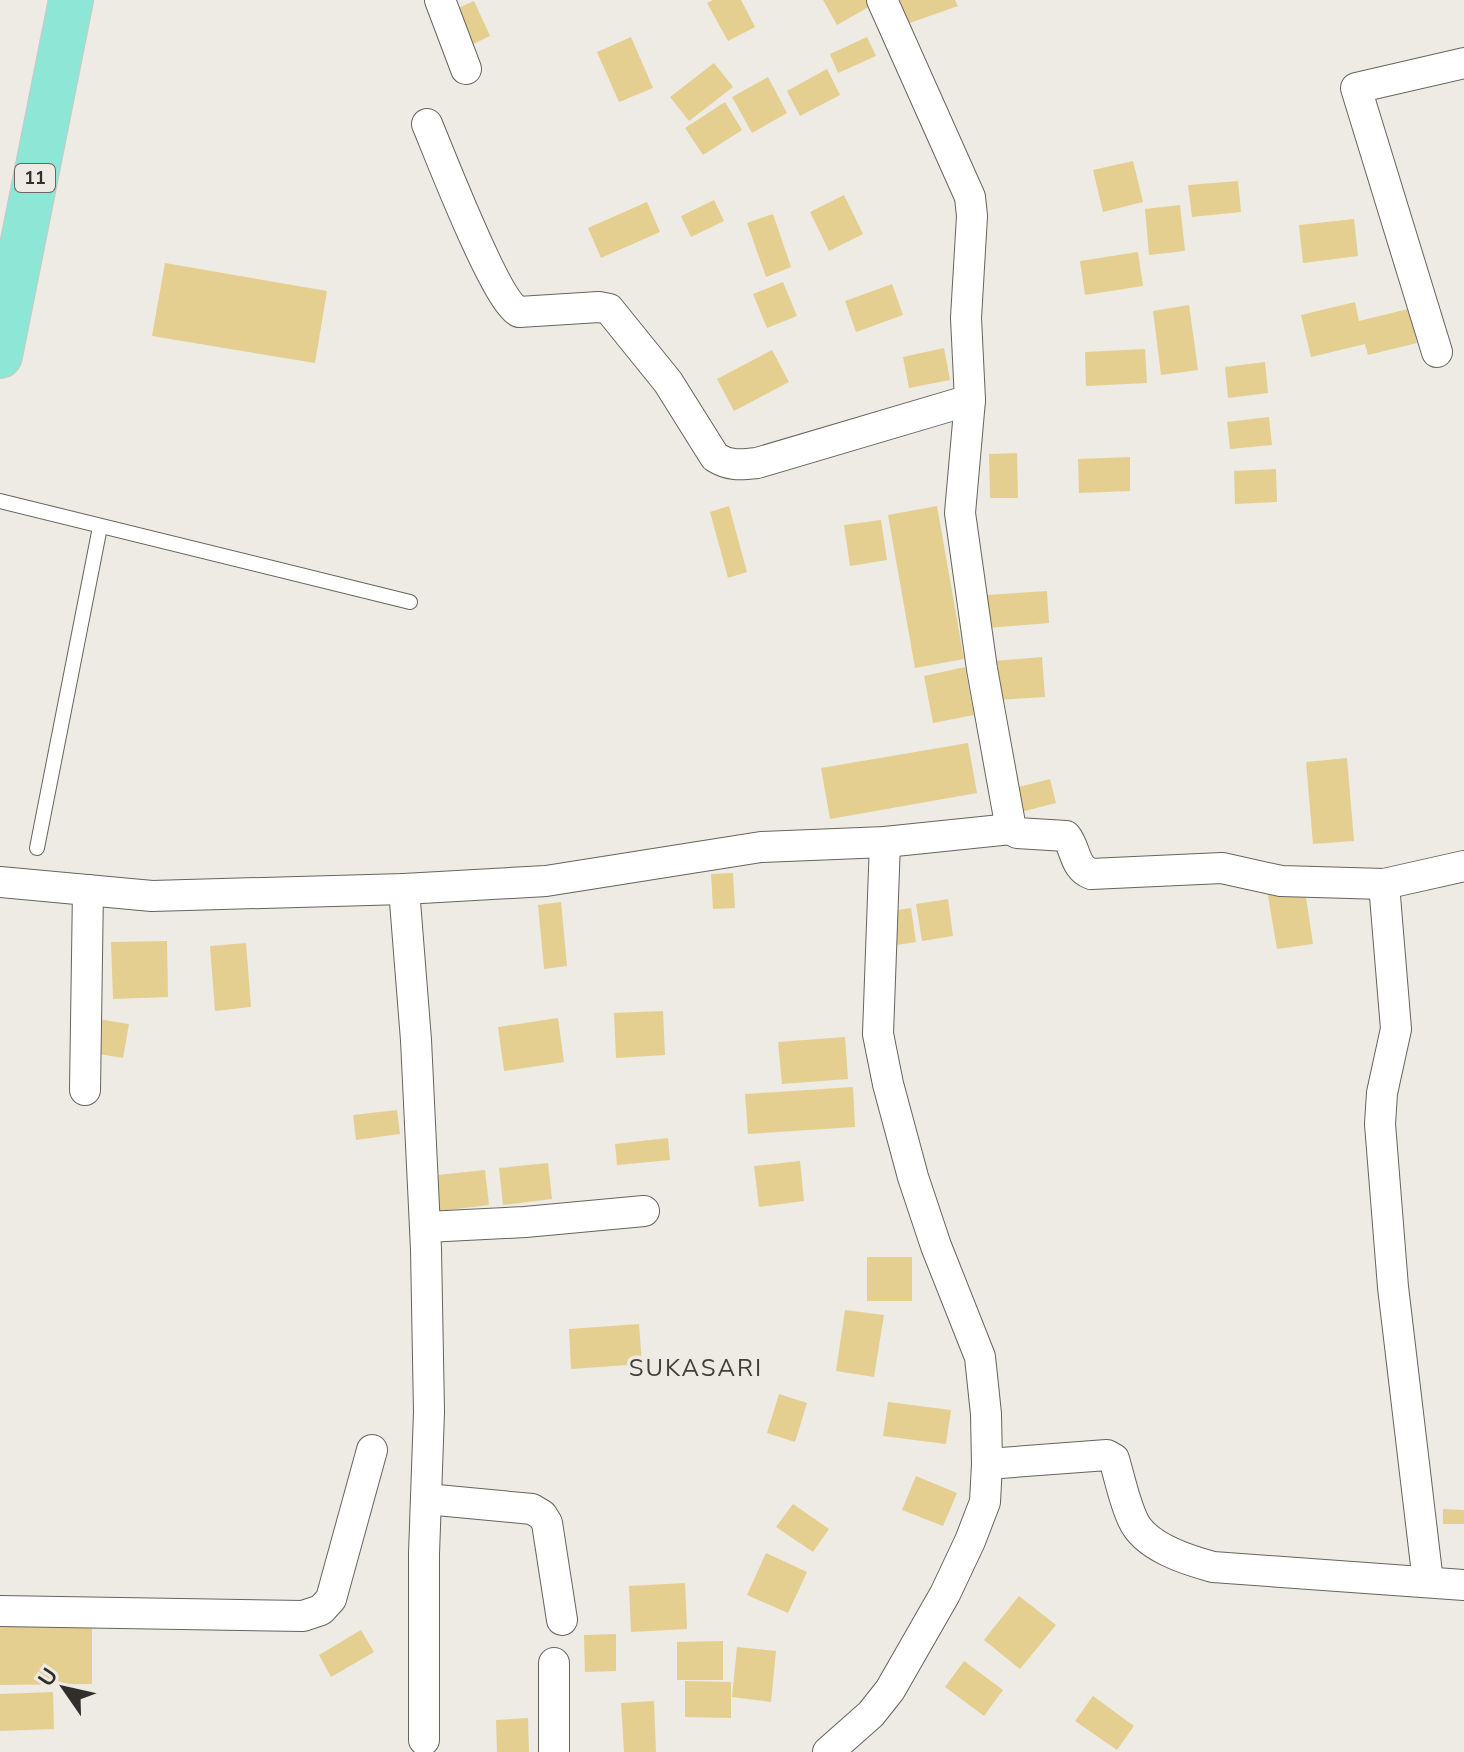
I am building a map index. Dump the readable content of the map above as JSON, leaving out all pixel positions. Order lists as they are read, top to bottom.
{
  "streets": {
    "highway": ["11"]
  },
  "districts": ["SUKASARI"],
  "north": "top left"
}
